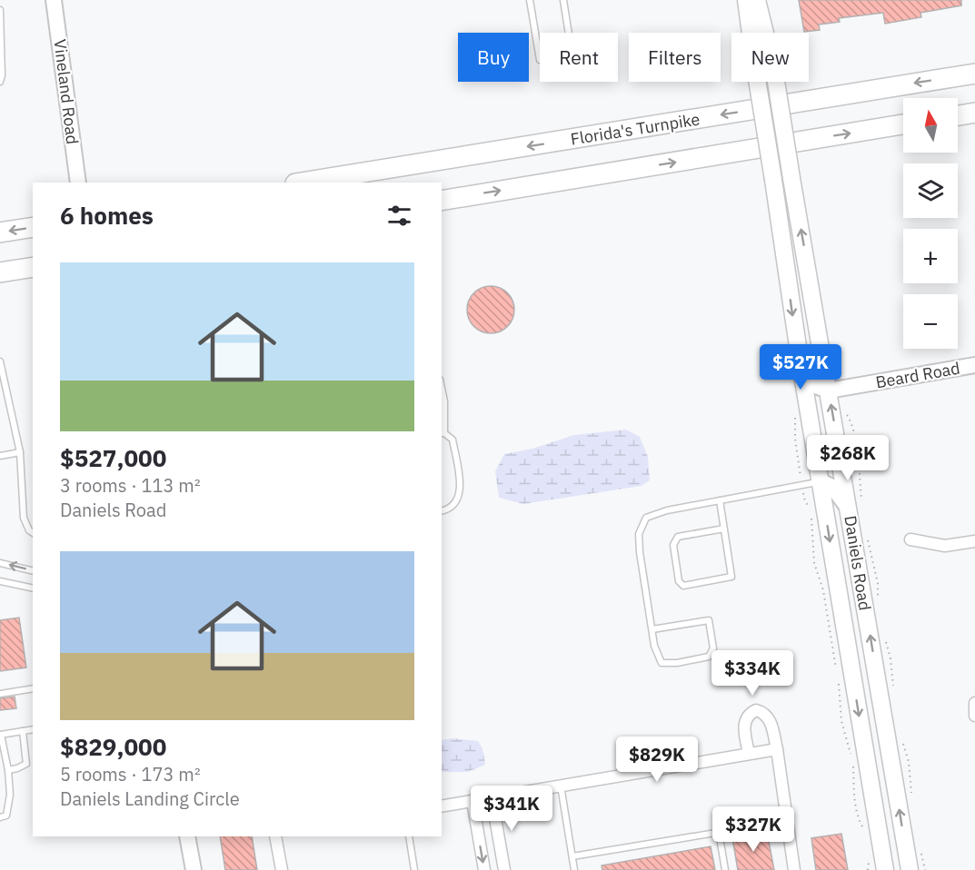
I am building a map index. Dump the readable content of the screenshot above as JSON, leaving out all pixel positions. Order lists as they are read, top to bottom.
{
  "streets": {
    "highway": ["Florida's Turnpike"],
    "main road": ["Vineland Road", "Beard Road", "Daniels Road"]
  },
  "crossings": [
    ["Beard Road", "Daniels Road"]
  ],
  "north": "top",
  "page": {
    "chip": [
      "Buy",
      "Rent",
      "Filters",
      "New"
    ],
    "map_buttons": ["+", "−"],
    "heading": "6 homes",
    "list": [
      {
        "name": "$527,000",
        "note": "3 rooms · 113 m² · Daniels Road"
      },
      {
        "name": "$829,000",
        "note": "5 rooms · 173 m² · Daniels Landing Circle"
      }
    ],
    "price": [
      "$527K",
      "$268K",
      "$334K",
      "$829K",
      "$341K",
      "$327K"
    ]
  }
}
